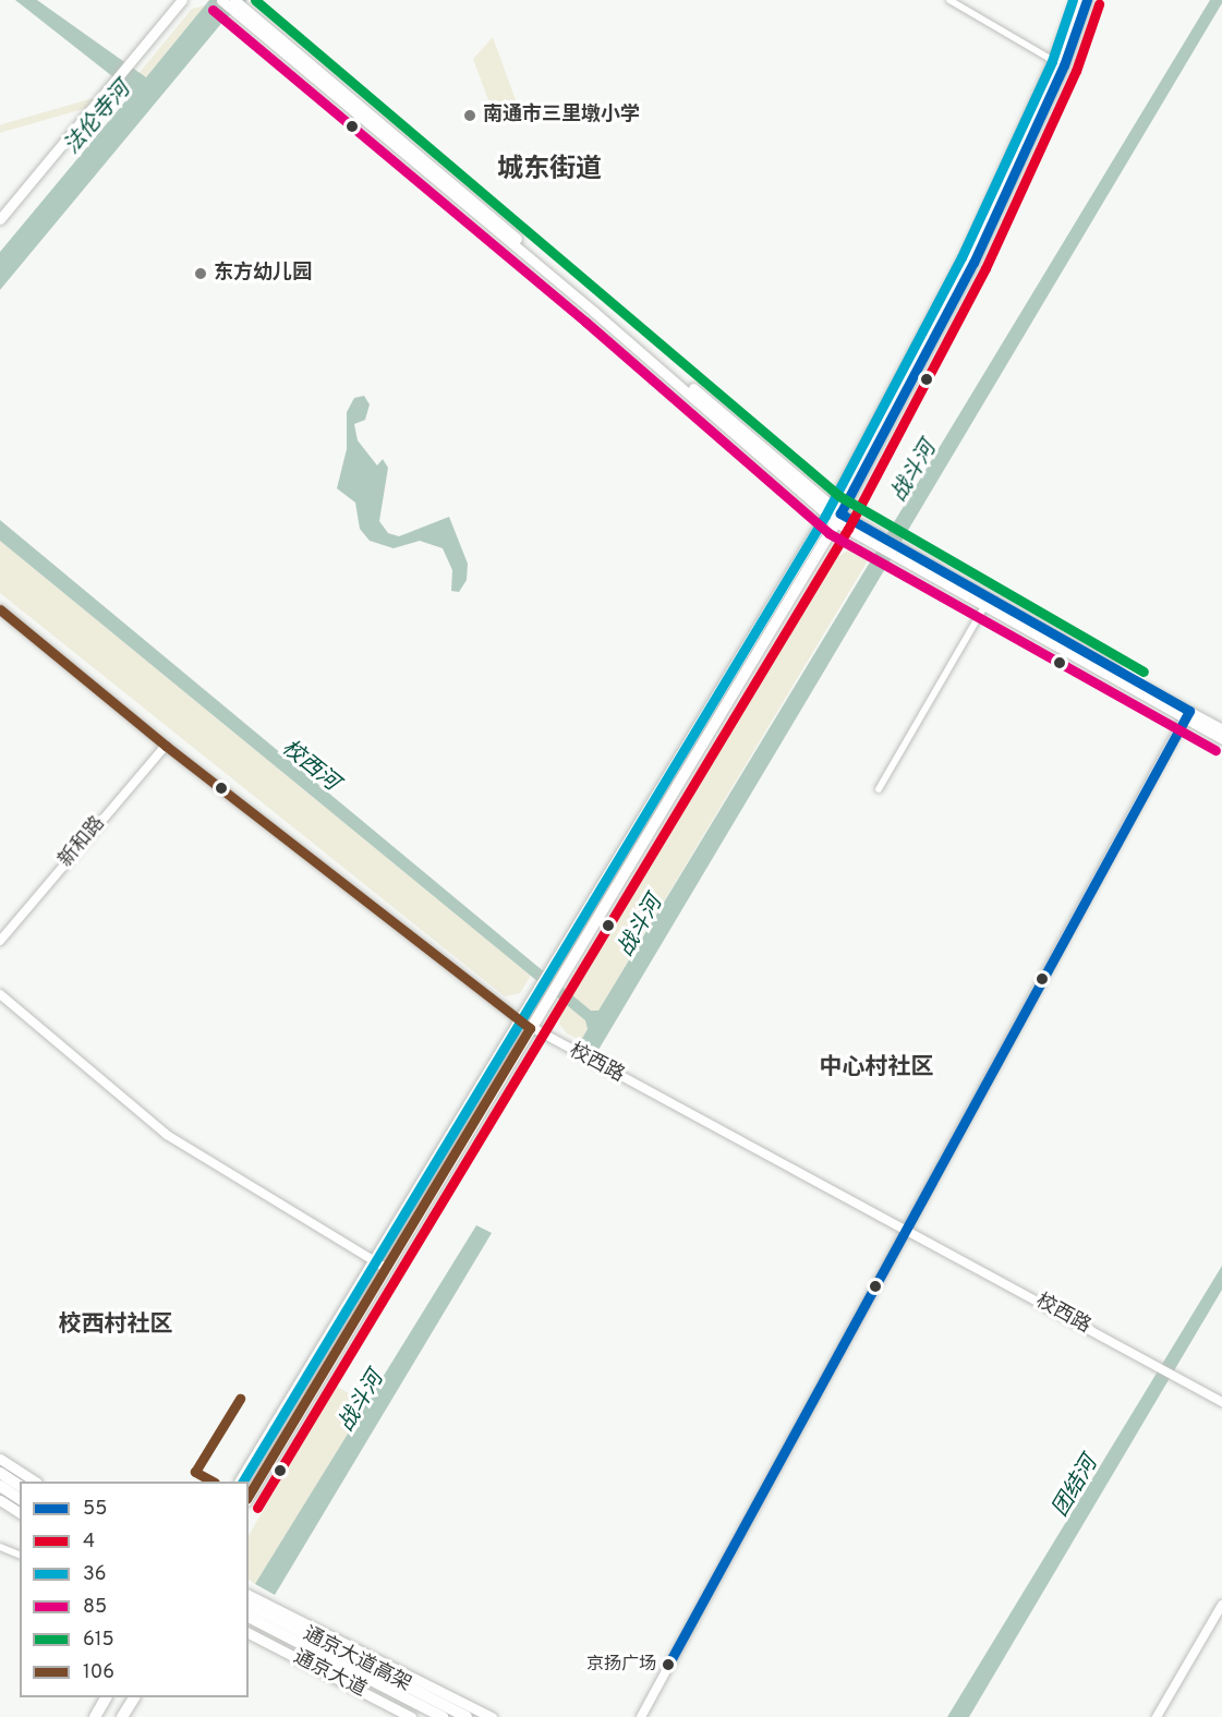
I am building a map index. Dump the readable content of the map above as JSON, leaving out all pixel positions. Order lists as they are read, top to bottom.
{
  "streets": {
    "main road": ["通京大道高架", "通京大道"],
    "street": ["新和路", "校西路"]
  },
  "crossings": [
    ["新和路", "校西路"]
  ],
  "districts": ["城东街道", "中心村社区", "校西村社区"],
  "water": [
    "法伦寺河",
    "战斗河",
    "校西河",
    "团结河"
  ],
  "places": ["南通市三里墩小学", "东方幼儿园", "京扬广场"],
  "lines": [
    "transit line 55",
    "transit line 36",
    "transit line 615",
    "transit line 4",
    "transit line 85",
    "transit line 106"
  ],
  "legend": [
    "55",
    "4",
    "36",
    "85",
    "615",
    "106"
  ]
}
